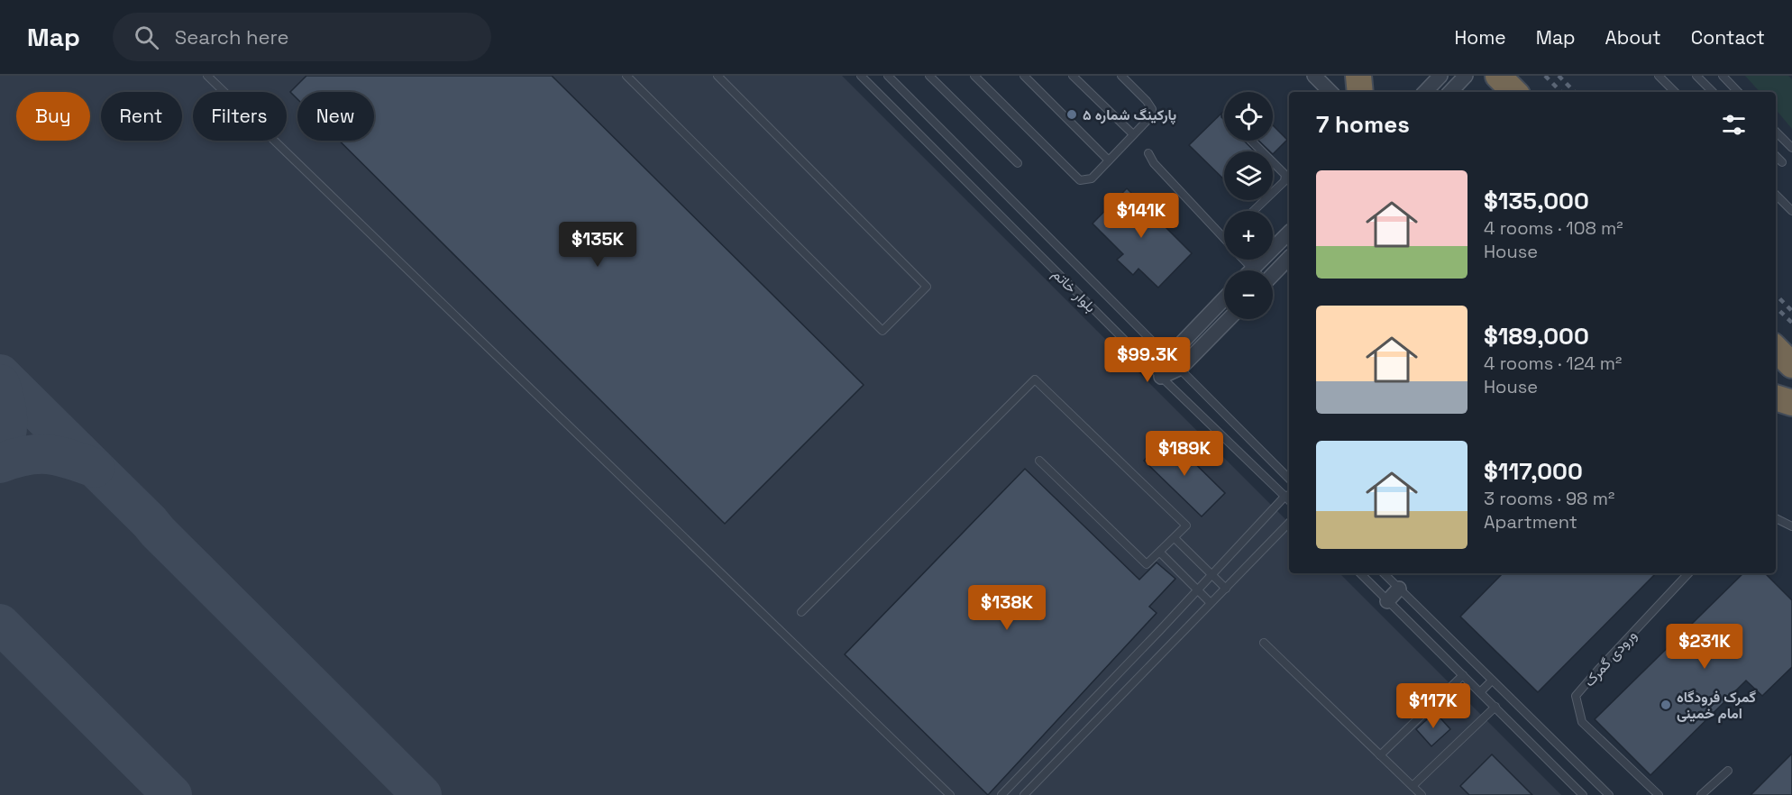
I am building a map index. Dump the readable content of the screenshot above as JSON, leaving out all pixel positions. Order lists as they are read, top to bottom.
{
  "streets": {
    "lane": ["بلوار خاتم", "ورودی گمرک"]
  },
  "places": ["پارکینگ شماره ۵", "گمرک فرودگاه امام خمینی"],
  "page": {
    "header": "Map",
    "search": "Search here",
    "nav": [
      "Home",
      "Map",
      "About",
      "Contact"
    ],
    "map_buttons": ["+", "−"],
    "chip": [
      "Buy",
      "Rent",
      "Filters",
      "New"
    ],
    "heading": "7 homes",
    "list": [
      {
        "name": "$135,000",
        "note": "4 rooms · 108 m² · House"
      },
      {
        "name": "$189,000",
        "note": "4 rooms · 124 m² · House"
      },
      {
        "name": "$117,000",
        "note": "3 rooms · 98 m² · Apartment"
      }
    ],
    "price": [
      "$141K",
      "$135K",
      "$99.3K",
      "$189K",
      "$138K",
      "$231K",
      "$117K"
    ]
  }
}
